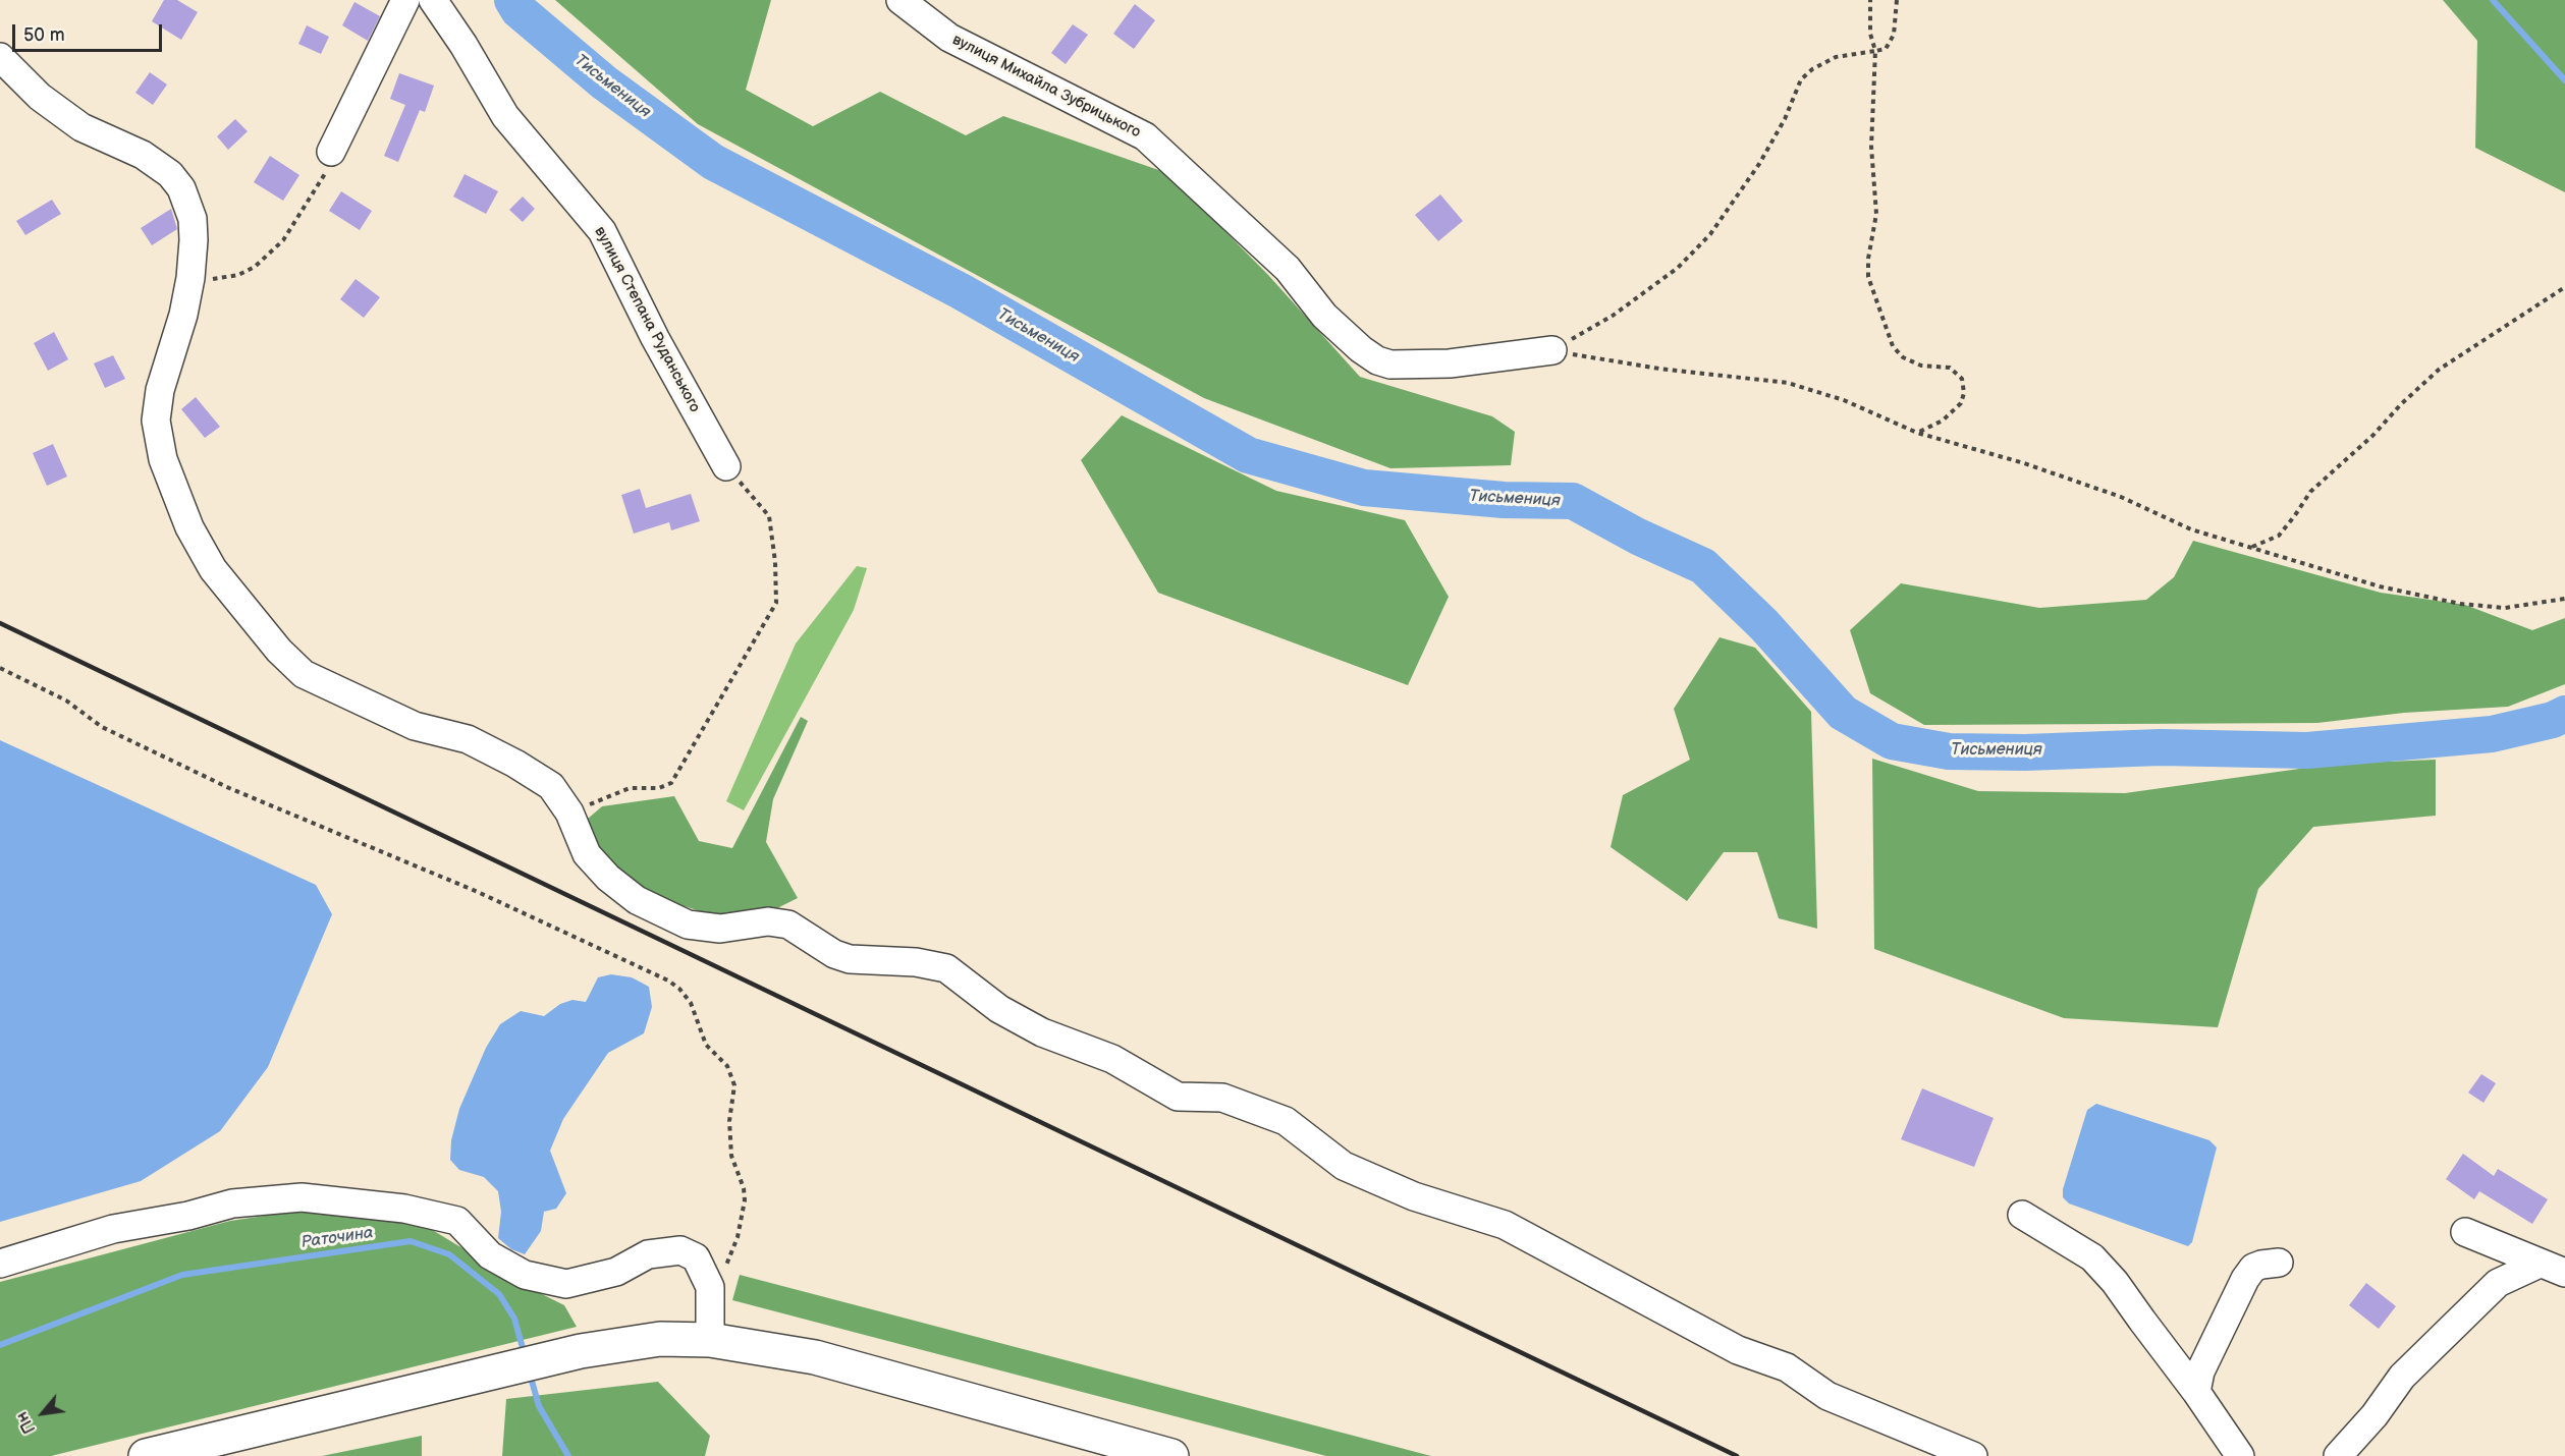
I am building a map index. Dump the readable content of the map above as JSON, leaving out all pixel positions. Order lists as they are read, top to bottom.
{
  "streets": {
    "street": ["вулиця Михайла Зубрицького", "вулиця Степана Руданського"]
  },
  "water": ["Тисьмениця", "Раточина"],
  "scale_bar": "50 m",
  "north": "bottom left"
}
